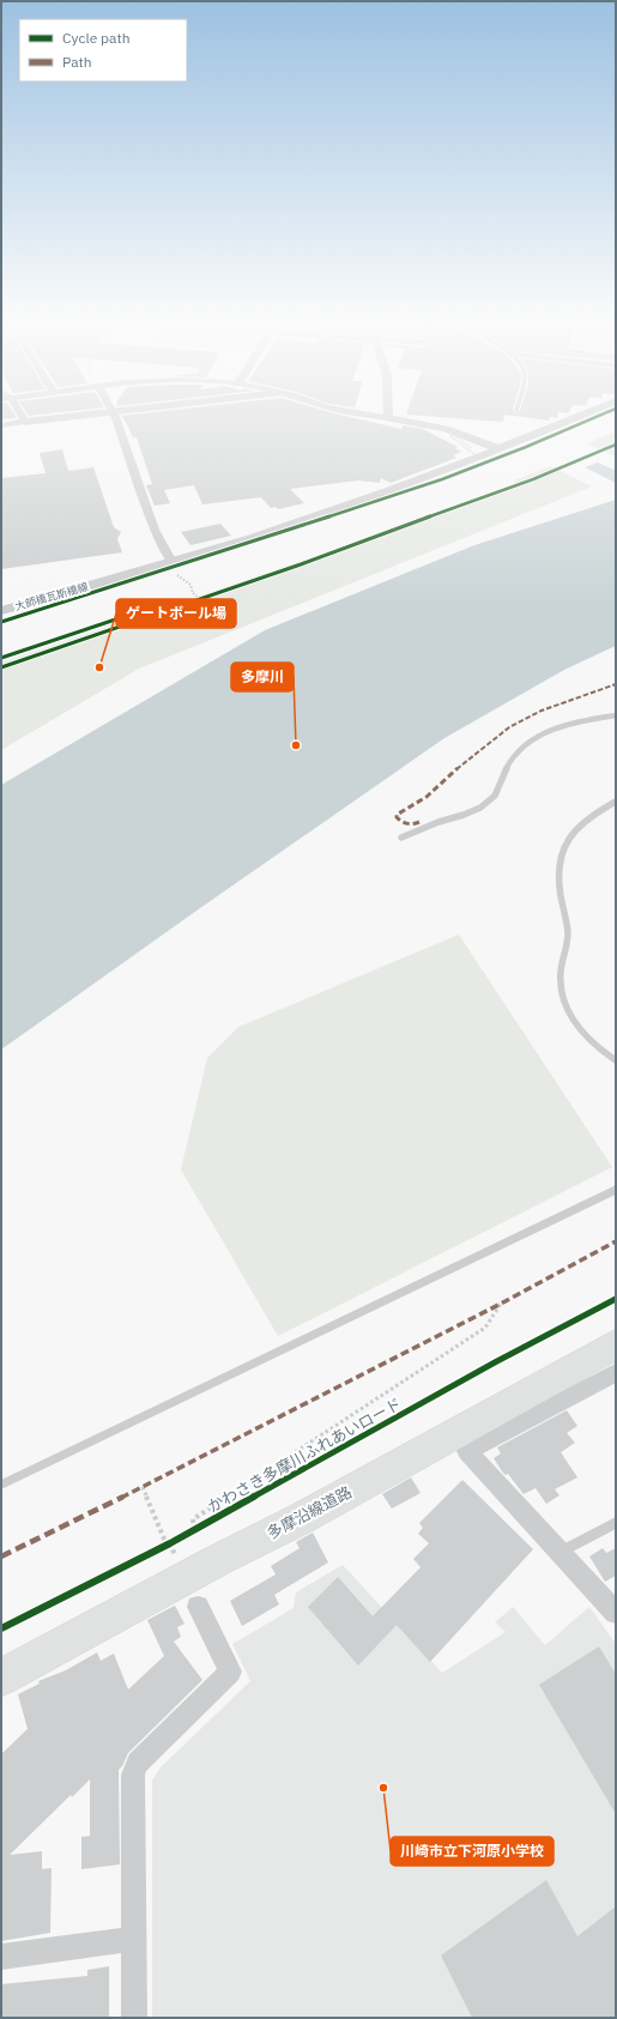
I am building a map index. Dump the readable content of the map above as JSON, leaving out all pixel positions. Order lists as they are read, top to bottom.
{
  "streets": {
    "main road": ["多摩沿線道路"],
    "street": ["大師橋瓦斯橋線"],
    "cycle path": ["かわさき多摩川ふれあいロード"]
  },
  "places": ["ゲートボール場", "多摩川", "川崎市立下河原小学校"],
  "legend": ["Cycle path", "Path"]
}
